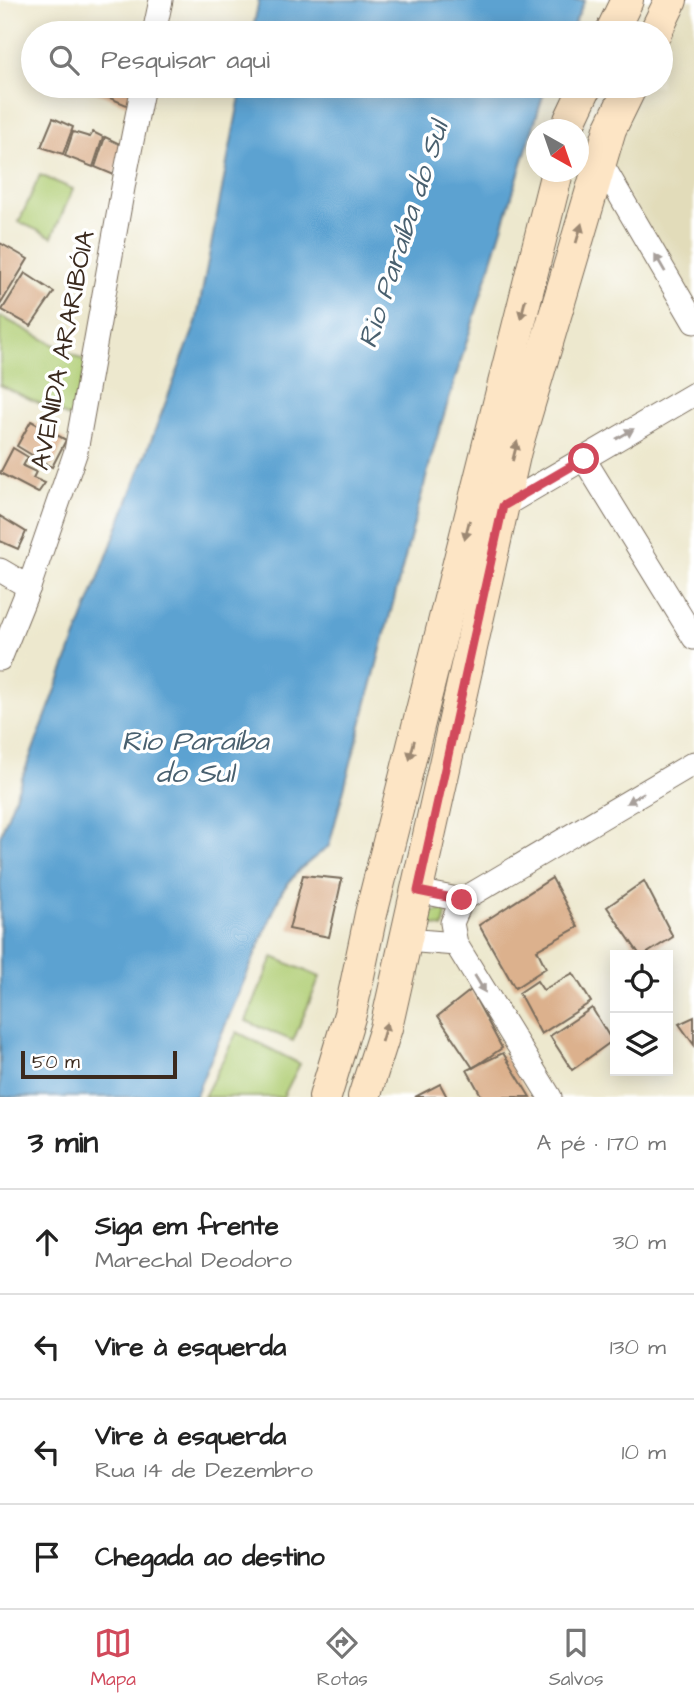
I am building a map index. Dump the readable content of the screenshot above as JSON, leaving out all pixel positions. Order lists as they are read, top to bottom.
{
  "streets": {
    "street": ["AVENIDA ARARIBÓIA"]
  },
  "water": ["Rio Paraíba do Sul"],
  "scale_bar": "50 m",
  "north": "bottom right",
  "page": {
    "search": "Pesquisar aqui",
    "scale": "50 m",
    "heading": ["3 min", "A pé · 170 m"],
    "list": [
      ["Siga em frente", "Marechal Deodoro", "30 m"],
      ["Vire à esquerda", "130 m"],
      ["Vire à esquerda", "Rua 14 de Dezembro", "10 m"],
      "Chegada ao destino"
    ],
    "nav": ["Mapa", "Rotas", "Salvos"]
  }
}
